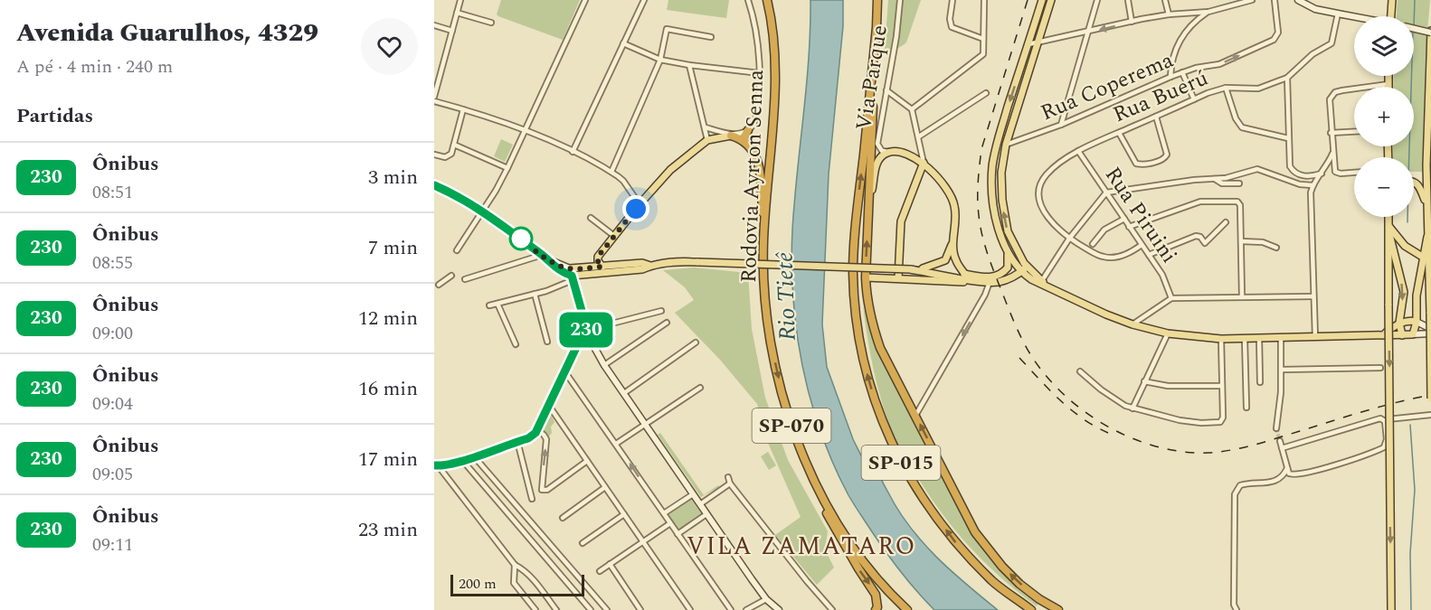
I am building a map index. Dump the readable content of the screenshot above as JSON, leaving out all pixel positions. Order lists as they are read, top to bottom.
{
  "streets": {
    "highway": ["Rodovia Ayrton Senna", "SP-070", "SP-015"],
    "street": [
      "Via Parque",
      "Rua Coperema",
      "Rua Buerú",
      "Rua Piruini"
    ]
  },
  "crossings": [
    ["Rua Buerú", "Rua Piruini"]
  ],
  "one_way": ["Rua Coperema", "Rodovia Ayrton Senna"],
  "districts": ["VILA ZAMATARO"],
  "water": ["Rio Tietê"],
  "lines": ["bus line 230"],
  "scale_bar": "200 m",
  "page": {
    "heading": [
      ["Avenida Guarulhos, 4329", "A pé · 4 min · 240 m"],
      "Partidas"
    ],
    "on_map": "230",
    "map_buttons": ["+", "−"],
    "list": [
      {
        "mark": "230",
        "name": "Ônibus",
        "note": "08:51",
        "value": "3 min"
      },
      {
        "mark": "230",
        "name": "Ônibus",
        "note": "08:55",
        "value": "7 min"
      },
      {
        "mark": "230",
        "name": "Ônibus",
        "note": "09:00",
        "value": "12 min"
      },
      {
        "mark": "230",
        "name": "Ônibus",
        "note": "09:04",
        "value": "16 min"
      },
      {
        "mark": "230",
        "name": "Ônibus",
        "note": "09:05",
        "value": "17 min"
      },
      {
        "mark": "230",
        "name": "Ônibus",
        "note": "09:11",
        "value": "23 min"
      }
    ],
    "scale": "200 m"
  }
}
